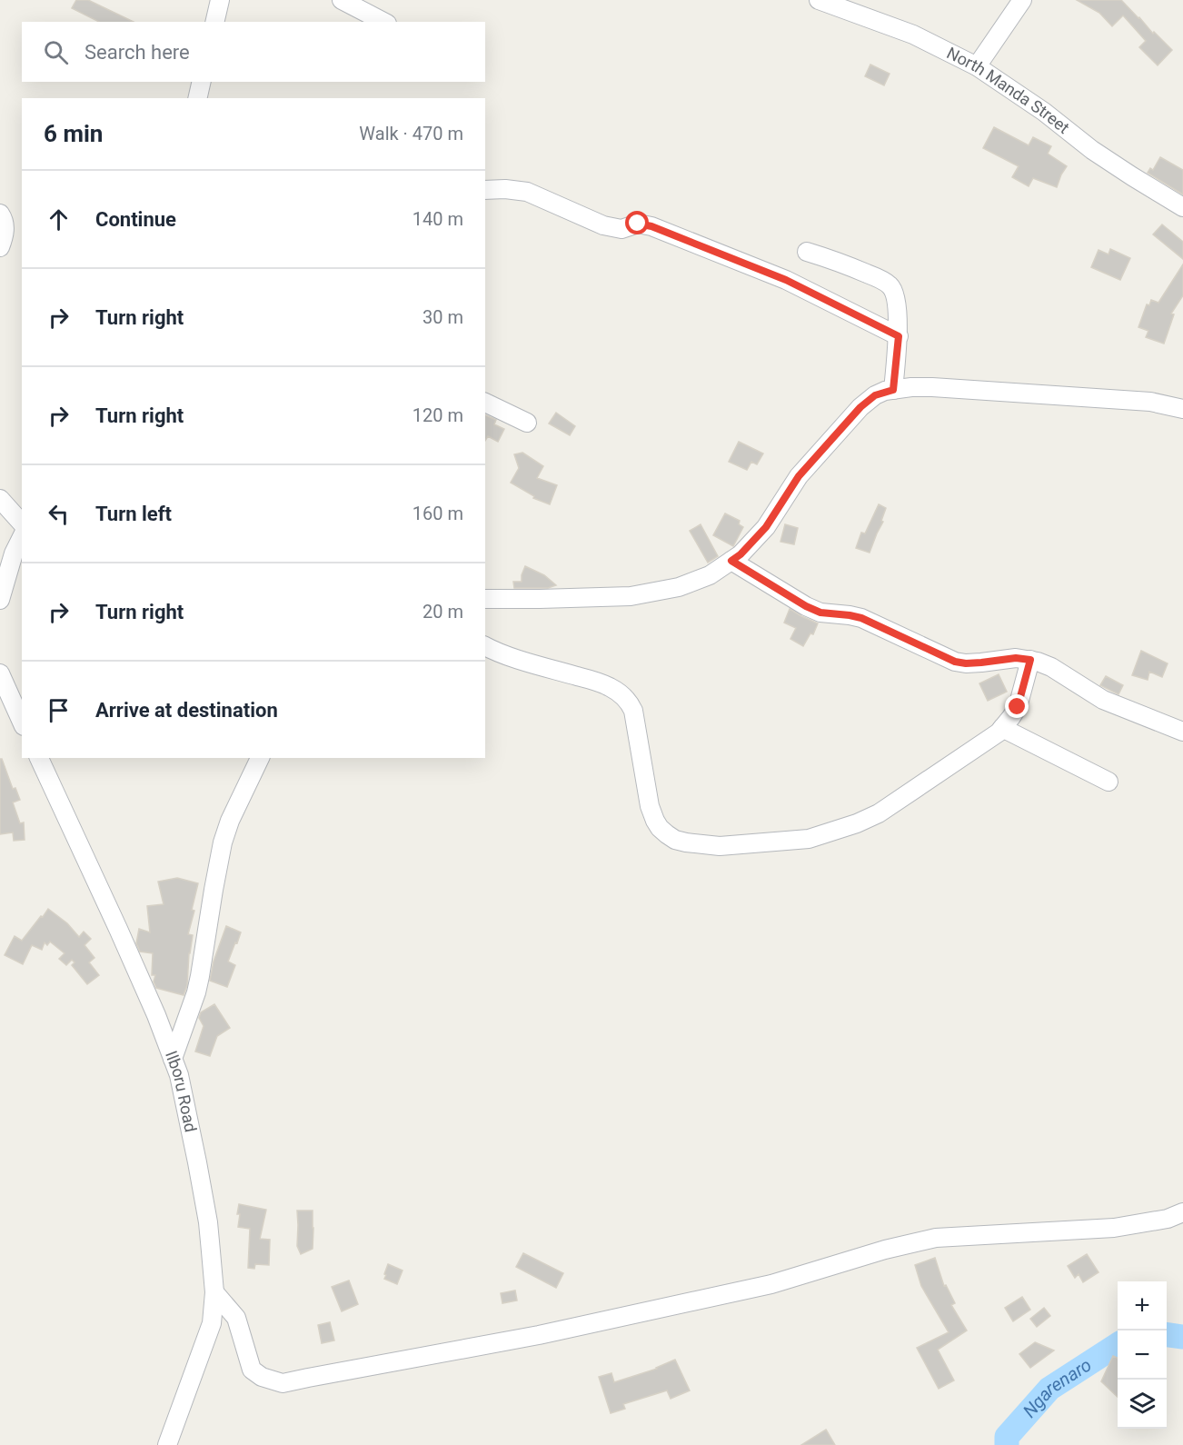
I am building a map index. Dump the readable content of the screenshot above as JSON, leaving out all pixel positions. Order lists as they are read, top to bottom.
{
  "streets": {
    "street": ["North Manda Street", "Ilboru Road"]
  },
  "water": ["Ngarenaro"],
  "page": {
    "search": "Search here",
    "heading": ["6 min", "Walk · 470 m"],
    "list": [
      ["Continue", "140 m"],
      ["Turn right", "30 m"],
      ["Turn right", "120 m"],
      ["Turn left", "160 m"],
      ["Turn right", "20 m"],
      "Arrive at destination"
    ],
    "map_buttons": ["+", "−"]
  }
}
